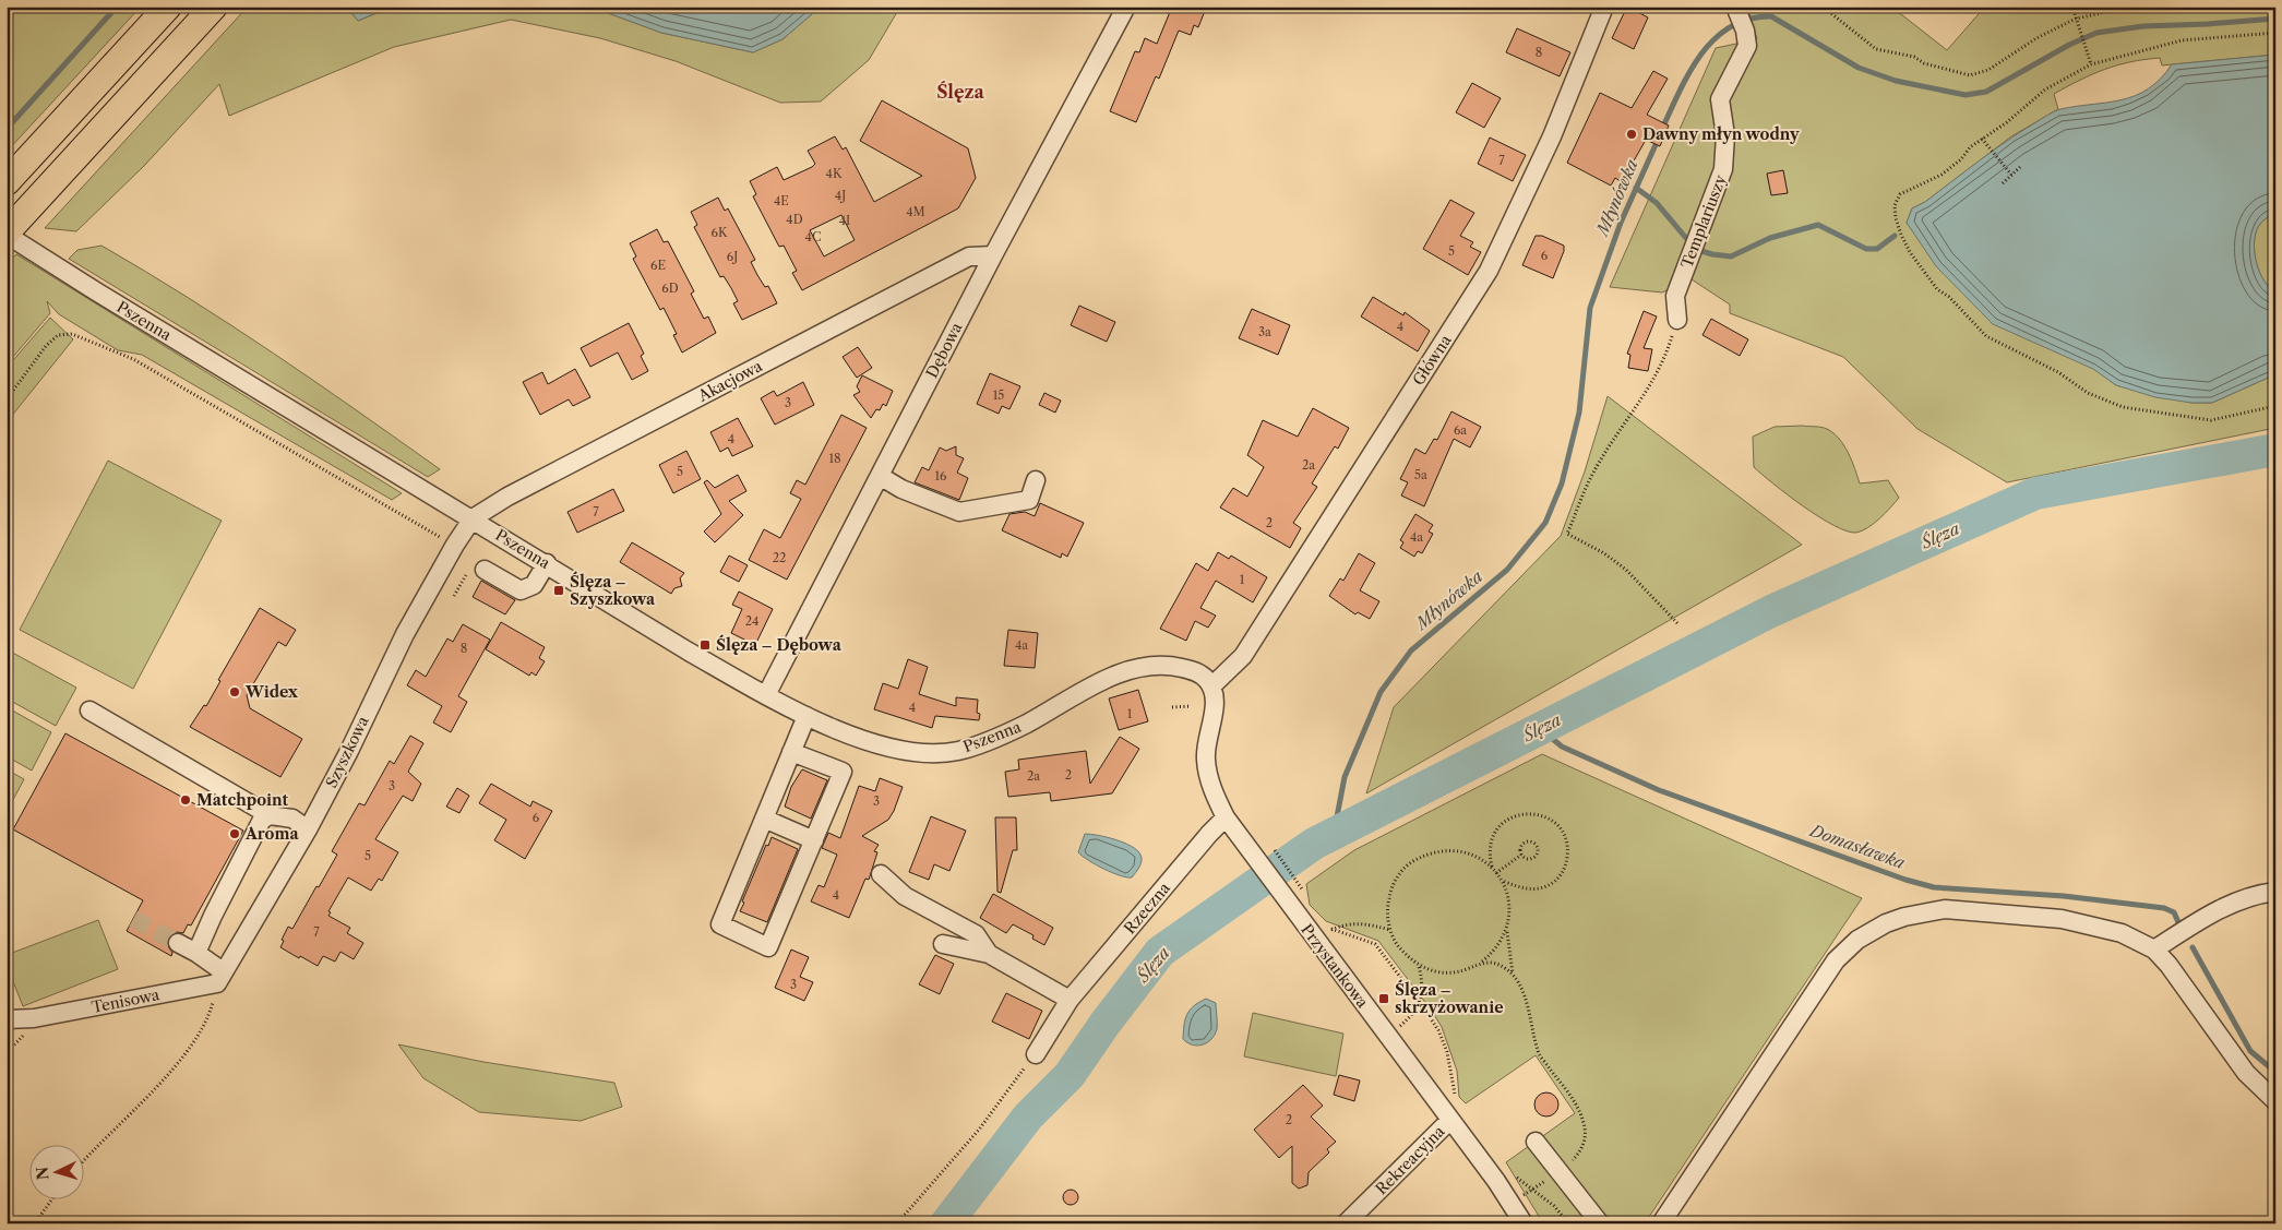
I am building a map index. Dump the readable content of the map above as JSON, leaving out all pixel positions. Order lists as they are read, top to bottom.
{
  "streets": {
    "street": [
      "Templariuszy",
      "Pszenna",
      "Dębowa",
      "Główna",
      "Akacjowa",
      "Szyszkowa",
      "Rzeczna",
      "Przystankowa",
      "Tenisowa",
      "Rekreacyjna"
    ]
  },
  "crossings": [
    ["Pszenna", "Dębowa"],
    ["Pszenna", "Główna"],
    ["Pszenna", "Akacjowa"],
    ["Pszenna", "Szyszkowa"],
    ["Pszenna", "Przystankowa"],
    ["Dębowa", "Akacjowa"],
    ["Główna", "Przystankowa"],
    ["Akacjowa", "Szyszkowa"],
    ["Szyszkowa", "Tenisowa"],
    ["Rzeczna", "Przystankowa"],
    ["Przystankowa", "Rekreacyjna"]
  ],
  "districts": ["Ślęza"],
  "water": ["Młynówka", "Ślęza", "Domasławka"],
  "places": {
    "other": [
      "Dawny młyn wodny",
      "Widex",
      "Matchpoint",
      "Aroma"
    ],
    "transit": ["Ślęza – Szyszkowa", "Ślęza – Dębowa", "Ślęza – skrzyżowanie"]
  },
  "house_numbers": [
    "8",
    "7",
    "4K",
    "4J",
    "4E",
    "4M",
    "4D",
    "4I",
    "6K",
    "4C",
    "5",
    "6",
    "6J",
    "6E",
    "6D",
    "4",
    "3a",
    "15",
    "3",
    "6a",
    "4",
    "18",
    "2a",
    "5",
    "5a",
    "16",
    "7",
    "2",
    "4a",
    "22",
    "1",
    "24",
    "4a",
    "8",
    "4",
    "1",
    "2",
    "2a",
    "3",
    "3",
    "6",
    "5",
    "4",
    "7",
    "3",
    "2"
  ],
  "north": "left"
}
